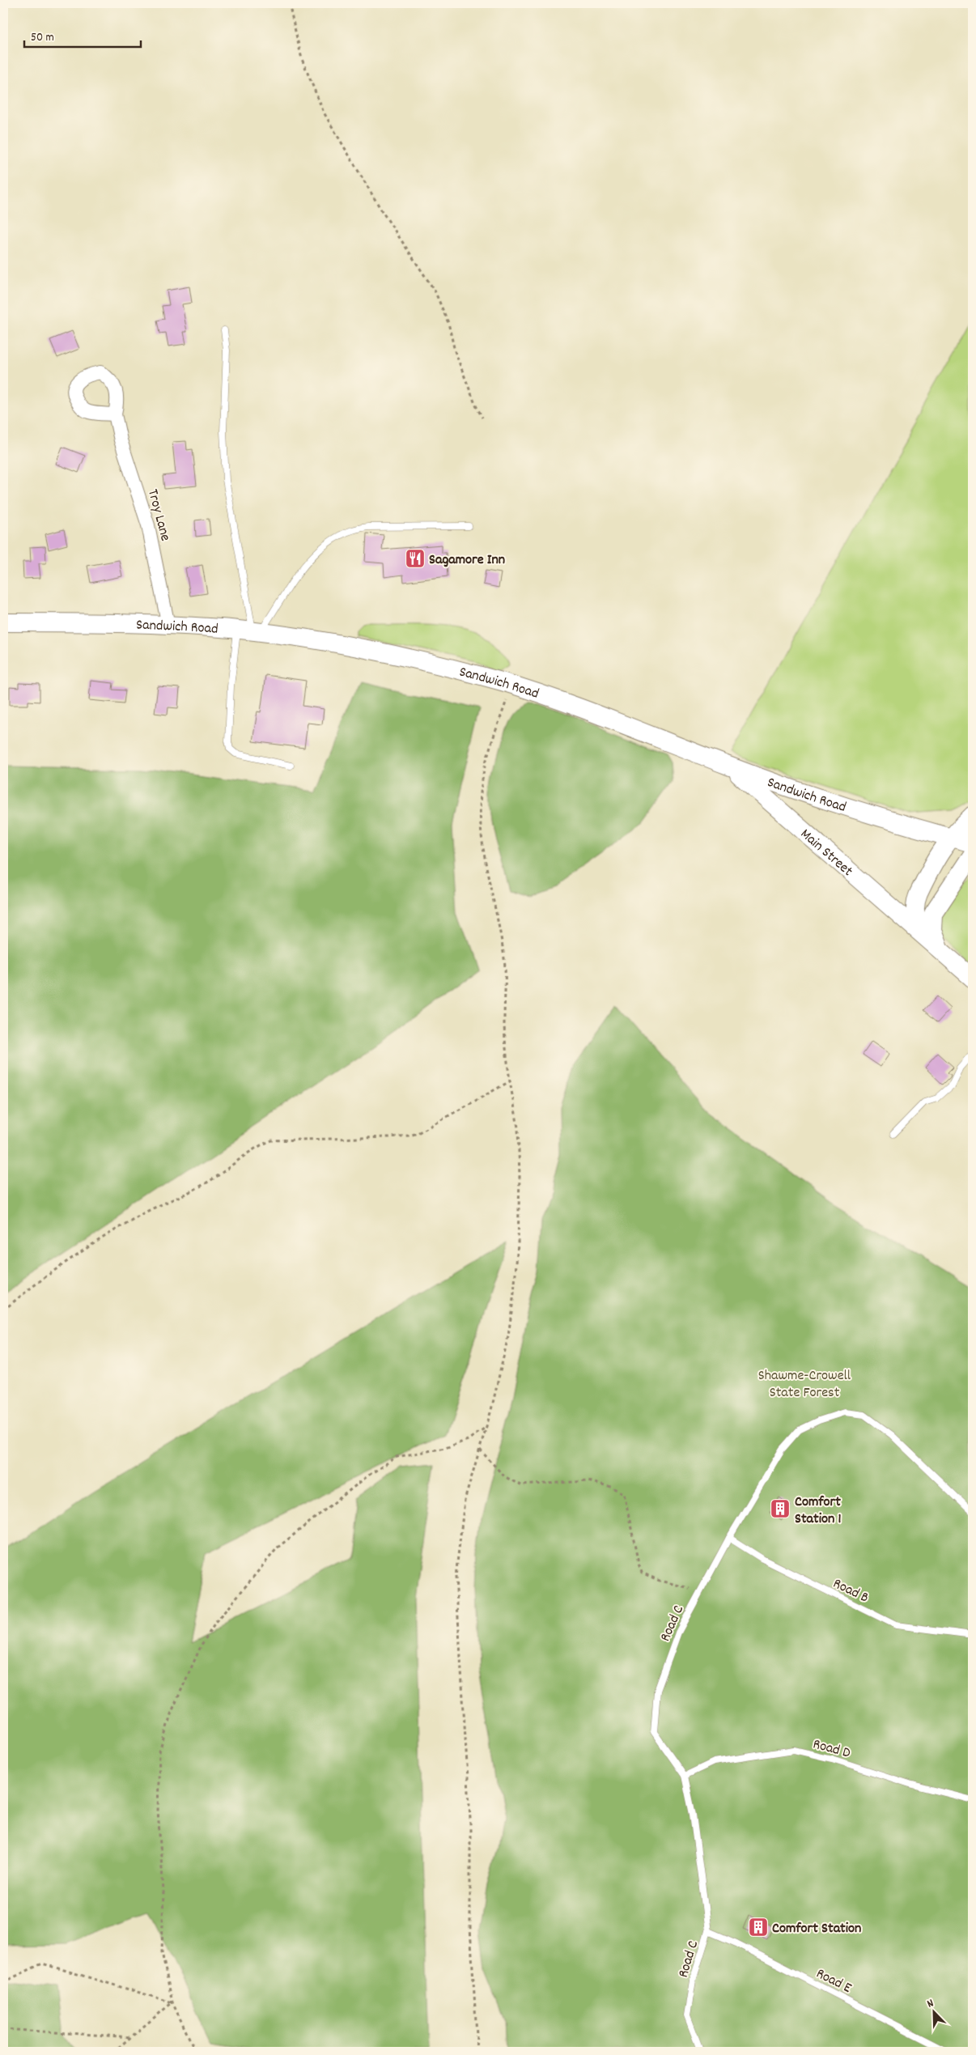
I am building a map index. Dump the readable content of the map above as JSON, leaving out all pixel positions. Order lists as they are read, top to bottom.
{
  "streets": {
    "main road": ["Sandwich Road", "Main Street"],
    "street": ["Troy Lane"],
    "lane": [
      "Road B",
      "Road C",
      "Road D",
      "Road E"
    ]
  },
  "crossings": [
    ["Troy Lane", "Sandwich Road"],
    ["Sandwich Road", "Main Street"],
    ["Road B", "Road C"],
    ["Road C", "Road D"],
    ["Road C", "Road E"]
  ],
  "parks": ["Shawme-Crowell State Forest"],
  "places": {
    "restaurant": ["Sagamore Inn"],
    "building": ["Comfort Station 1", "Comfort Station"]
  },
  "scale_bar": "50 m",
  "north": "top left"
}
